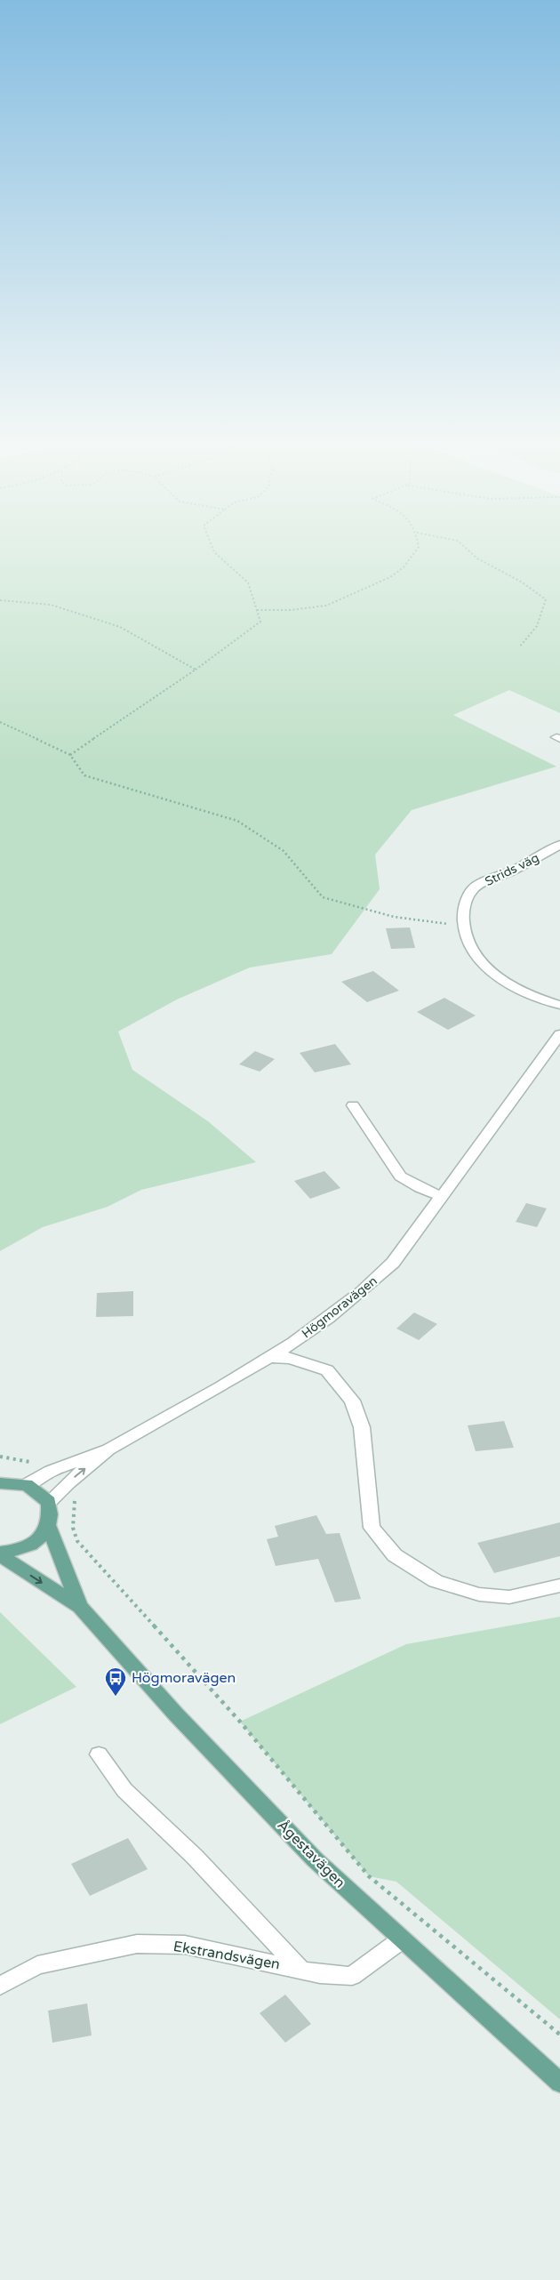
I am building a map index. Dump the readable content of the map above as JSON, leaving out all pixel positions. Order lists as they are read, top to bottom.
{
  "streets": {
    "main road": ["Ågestavägen"],
    "street": ["Strids väg", "Högmoravägen", "Ekstrandsvägen"]
  },
  "crossings": [
    ["Högmoravägen", "Ågestavägen"],
    ["Ågestavägen", "Ekstrandsvägen"]
  ],
  "places": {
    "bus stop": ["Högmoravägen"]
  }
}
